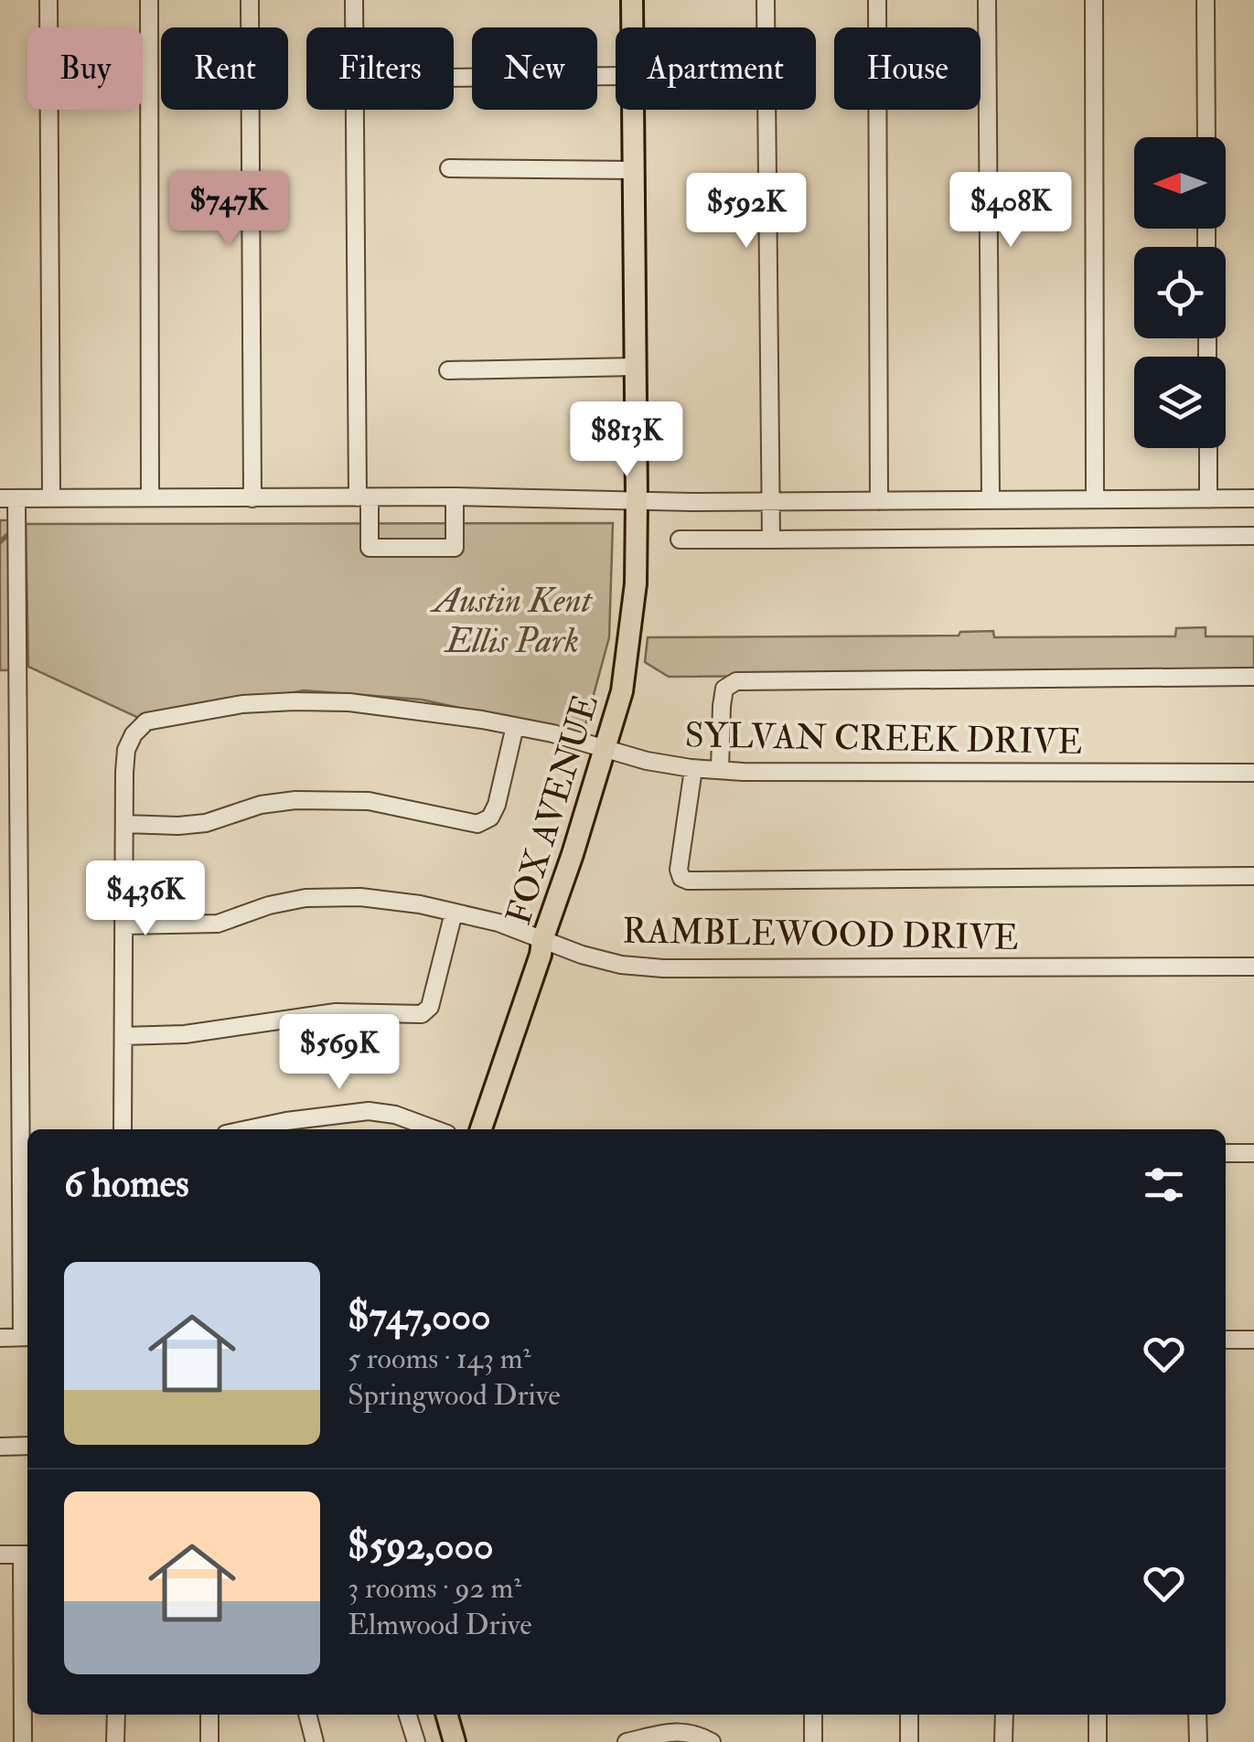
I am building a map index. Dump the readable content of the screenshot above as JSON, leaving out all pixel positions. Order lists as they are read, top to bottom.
{
  "streets": {
    "main road": ["FOX AVENUE"],
    "street": ["SYLVAN CREEK DRIVE", "RAMBLEWOOD DRIVE"]
  },
  "crossings": [
    ["SYLVAN CREEK DRIVE", "FOX AVENUE"],
    ["FOX AVENUE", "RAMBLEWOOD DRIVE"]
  ],
  "parks": ["Austin Kent Ellis Park"],
  "north": "left",
  "page": {
    "chip": [
      "Buy",
      "Rent",
      "Filters",
      "New",
      "Apartment",
      "House"
    ],
    "price": [
      "$747K",
      "$408K",
      "$592K",
      "$813K",
      "$436K",
      "$569K"
    ],
    "heading": "6 homes",
    "list": [
      {
        "name": "$747,000",
        "note": "5 rooms · 143 m² · Springwood Drive"
      },
      {
        "name": "$592,000",
        "note": "3 rooms · 92 m² · Elmwood Drive"
      }
    ]
  }
}
